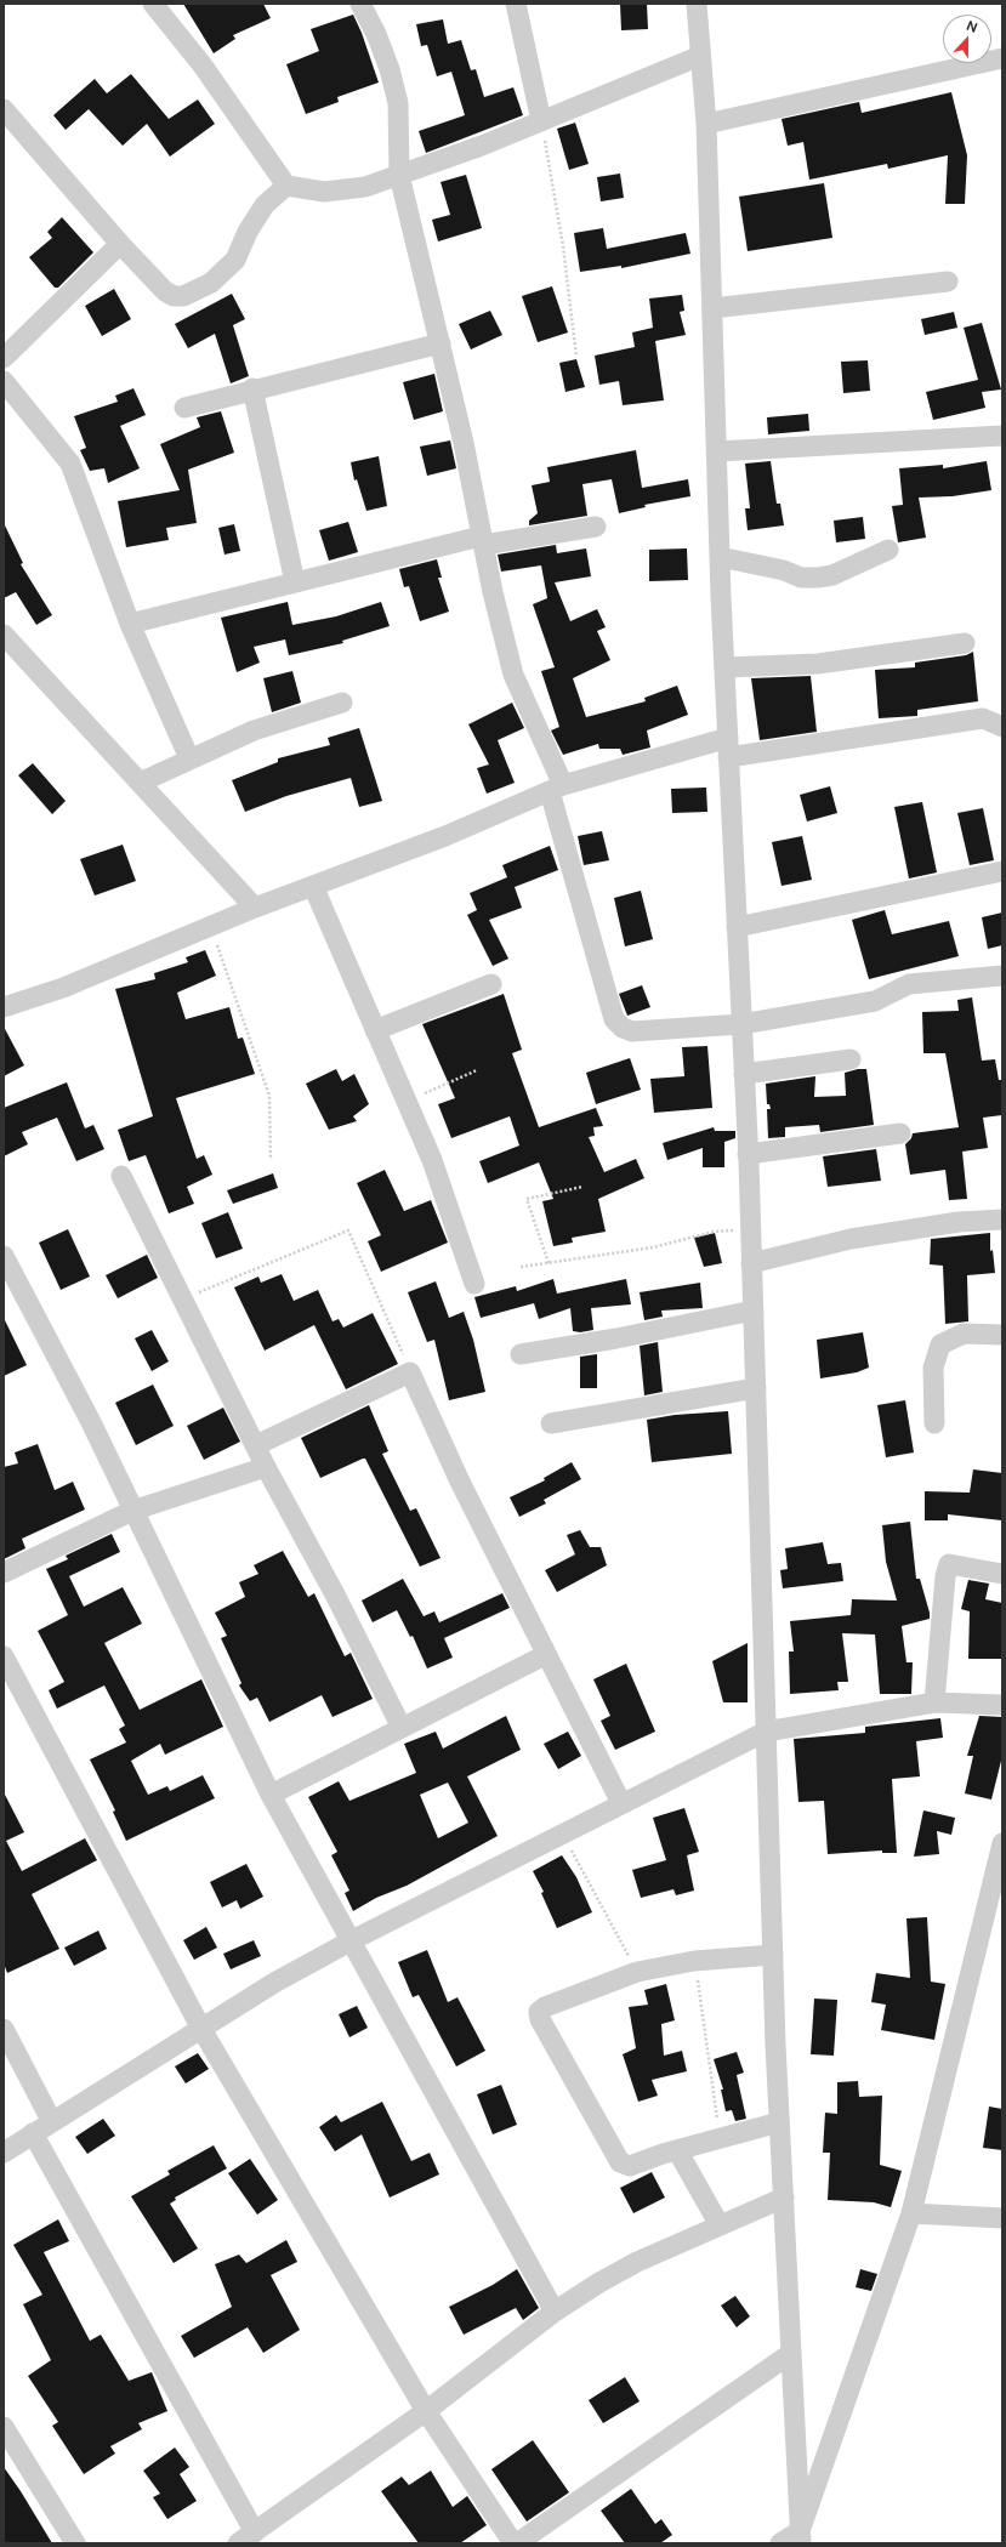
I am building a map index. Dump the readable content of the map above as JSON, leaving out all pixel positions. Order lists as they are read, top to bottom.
{
  "north": "top"
}
